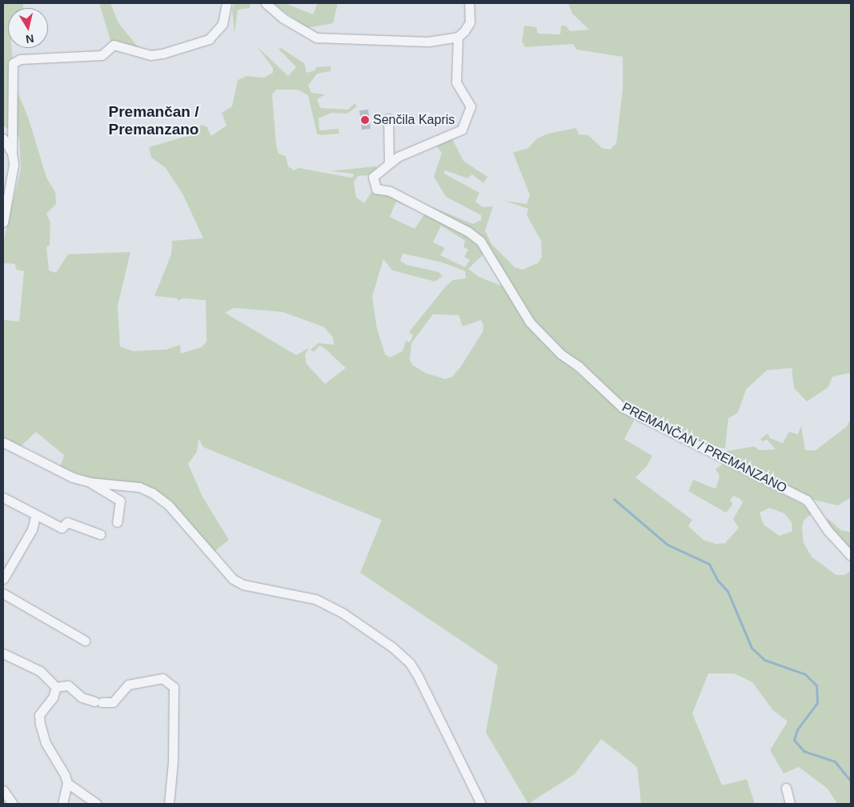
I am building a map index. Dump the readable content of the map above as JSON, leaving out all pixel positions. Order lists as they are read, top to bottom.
{
  "streets": {
    "street": ["PREMANČAN / PREMANZANO"]
  },
  "districts": ["Premančan / Premanzano"],
  "places": ["Senčila Kapris"],
  "north": "bottom"
}
